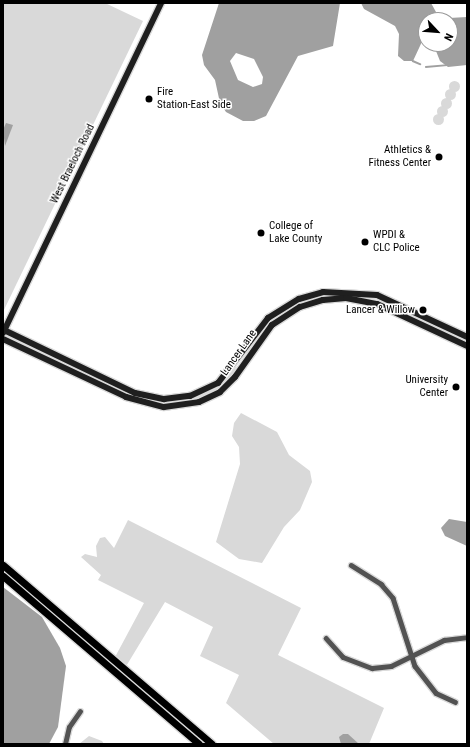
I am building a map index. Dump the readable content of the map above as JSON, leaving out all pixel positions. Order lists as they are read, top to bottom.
{
  "streets": {
    "street": ["West Braeloch Road", "Lancer Lane"]
  },
  "crossings": [
    ["West Braeloch Road", "Lancer Lane"]
  ],
  "places": [
    "Fire Station-East Side",
    "Athletics & Fitness Center",
    "College of Lake County",
    "WPDI & CLC Police",
    "Lancer & Willow",
    "University Center"
  ],
  "north": "bottom right"
}
